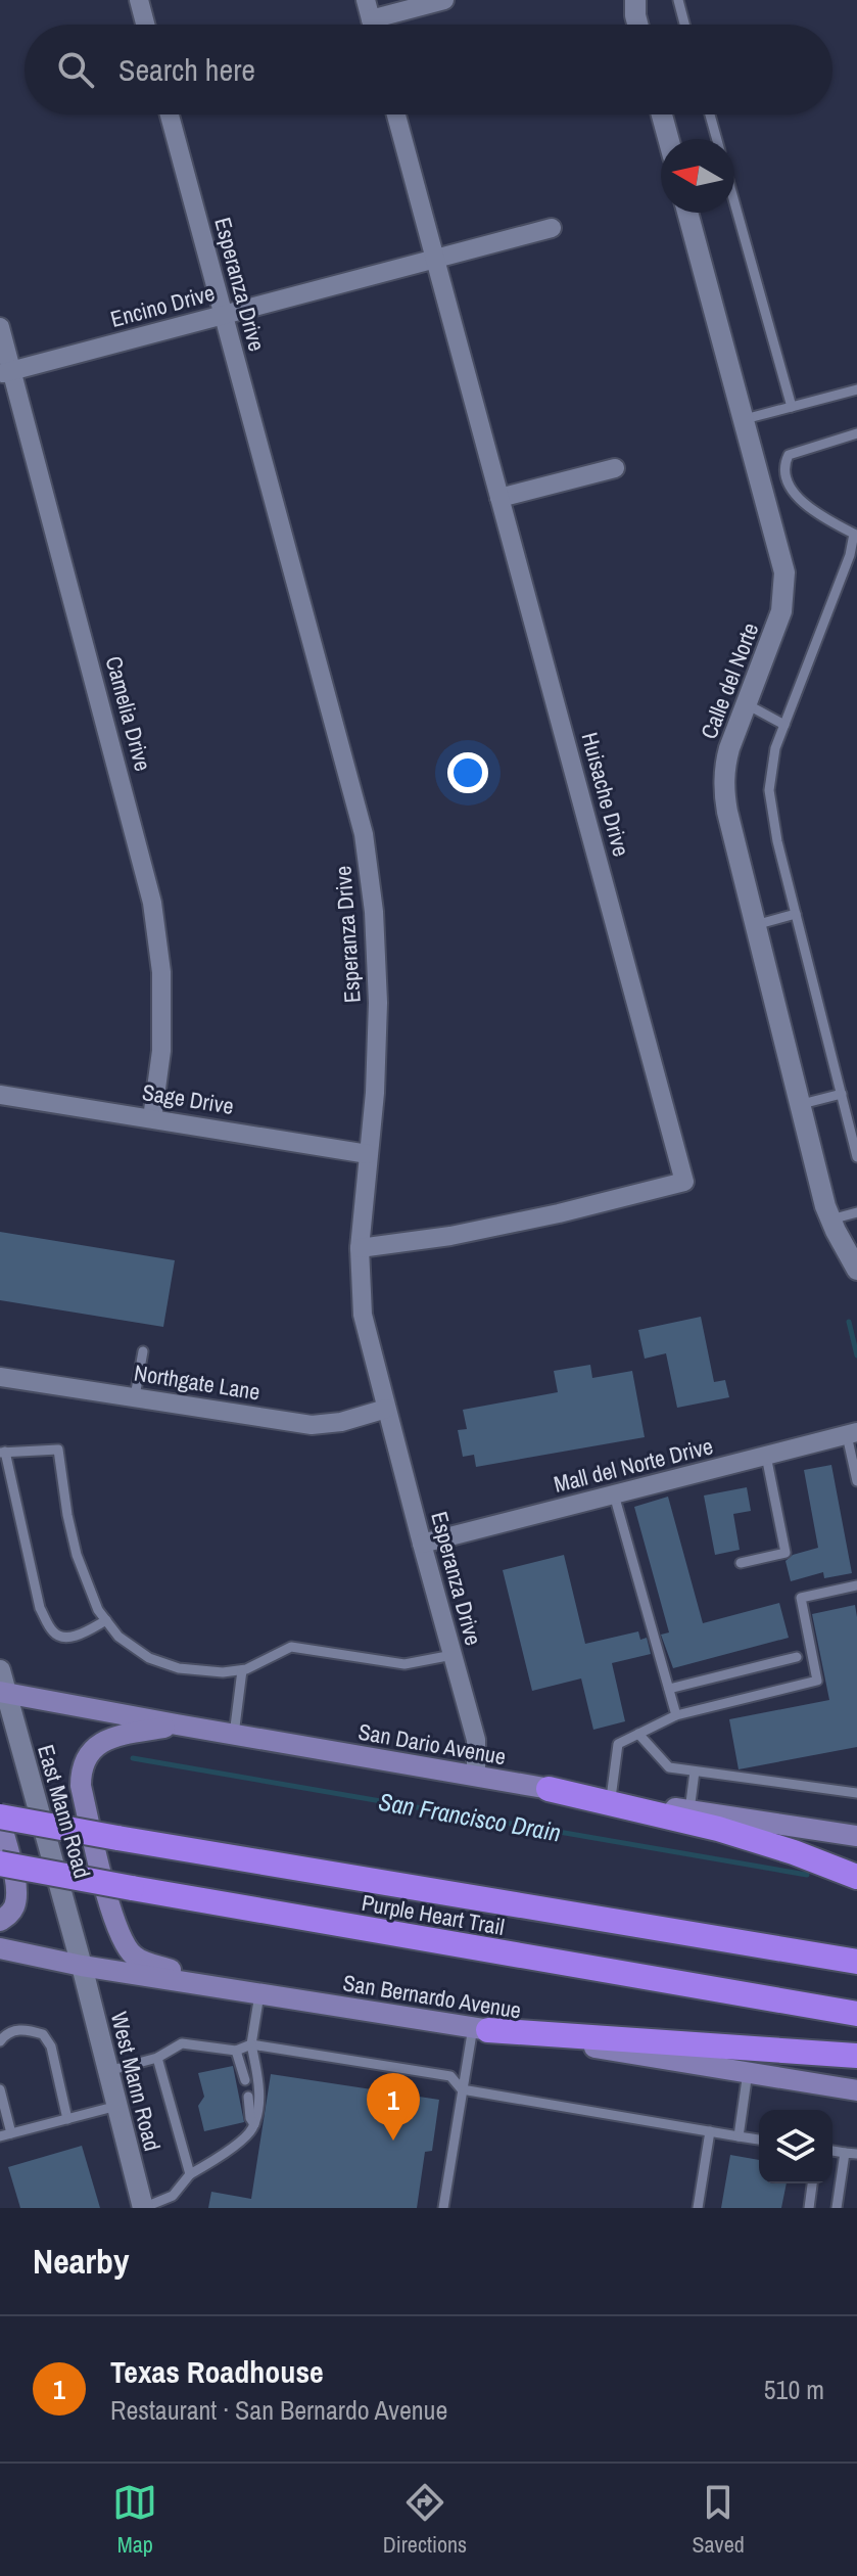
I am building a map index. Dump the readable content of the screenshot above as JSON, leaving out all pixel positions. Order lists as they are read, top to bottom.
{
  "streets": {
    "highway": ["Purple Heart Trail"],
    "main road": ["San Dario Avenue", "San Bernardo Avenue"],
    "street": [
      "Esperanza Drive",
      "Encino Drive",
      "Calle del Norte",
      "Camelia Drive",
      "Huisache Drive",
      "Sage Drive",
      "Northgate Lane",
      "Mall del Norte Drive",
      "East Mann Road",
      "West Mann Road"
    ]
  },
  "crossings": [
    ["Esperanza Drive", "Encino Drive"],
    ["Esperanza Drive", "Huisache Drive"],
    ["Esperanza Drive", "Sage Drive"],
    ["Esperanza Drive", "Northgate Lane"],
    ["Esperanza Drive", "Mall del Norte Drive"],
    ["Esperanza Drive", "San Dario Avenue"],
    ["Encino Drive", "Camelia Drive"],
    ["Encino Drive", "Huisache Drive"],
    ["Camelia Drive", "Sage Drive"],
    ["San Dario Avenue", "East Mann Road"],
    ["East Mann Road", "San Bernardo Avenue"],
    ["East Mann Road", "West Mann Road"],
    ["San Bernardo Avenue", "West Mann Road"]
  ],
  "water": ["San Francisco Drain"],
  "north": "left",
  "page": {
    "search": "Search here",
    "pins": "1",
    "heading": "Nearby",
    "list": [
      {
        "mark": "1",
        "name": "Texas Roadhouse",
        "note": "Restaurant · San Bernardo Avenue",
        "value": "510 m"
      }
    ],
    "nav": ["Map", "Directions", "Saved"]
  }
}
